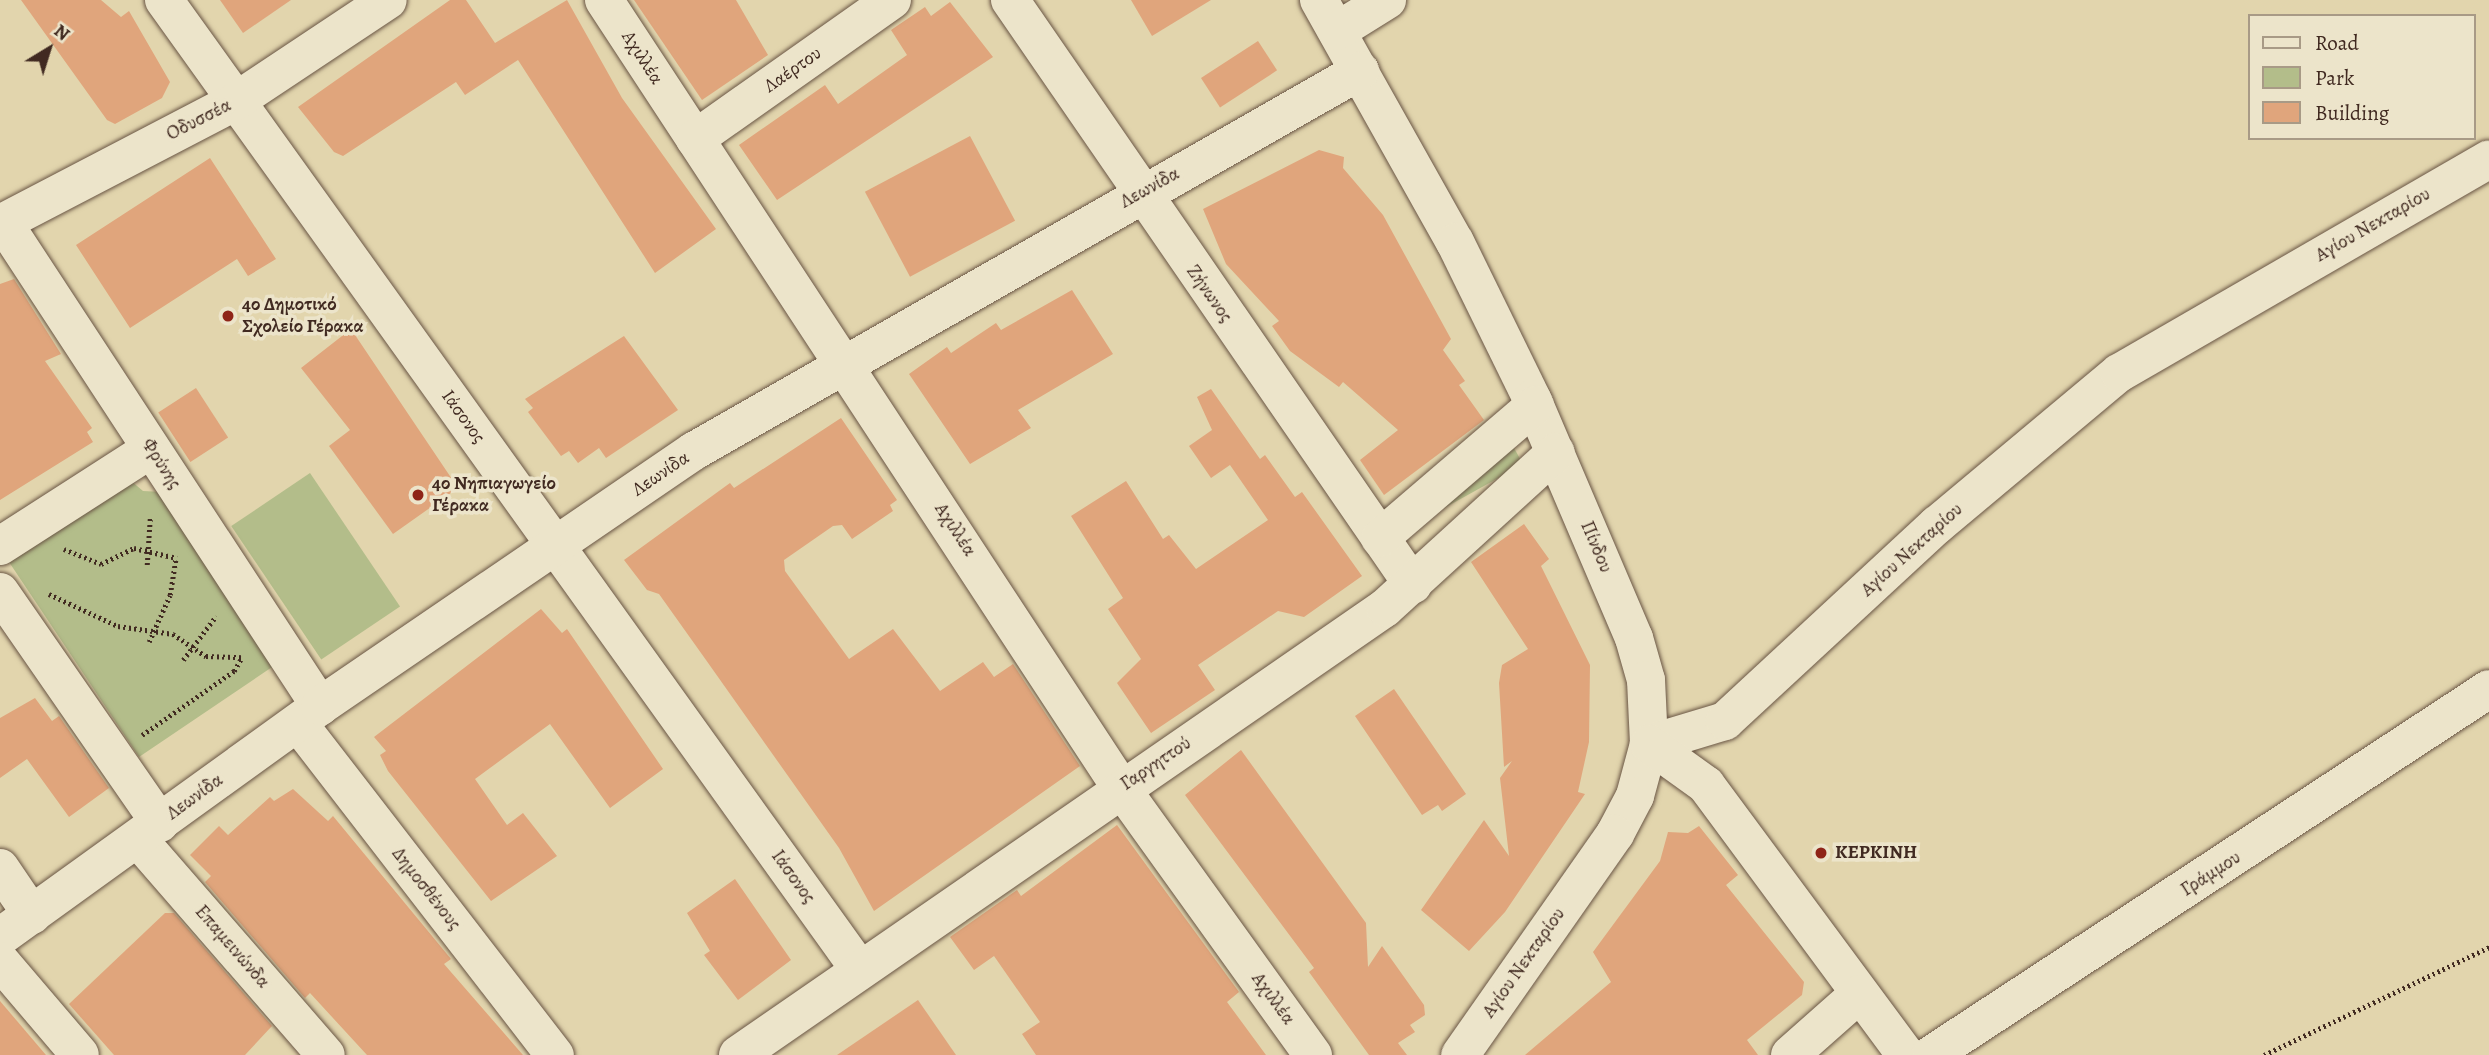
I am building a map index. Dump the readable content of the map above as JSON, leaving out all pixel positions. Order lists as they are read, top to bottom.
{
  "streets": {
    "street": [
      "Αχιλλέα",
      "Λαέρτου",
      "Οδυσσέα",
      "Λεωνίδα",
      "Αγίου Νεκταρίου",
      "Ζήνωνος",
      "Ιάσονος",
      "Φρύνης",
      "Πίνδου",
      "Γαργηττού",
      "Γράμμου",
      "Δημοσθένους",
      "Επαμεινώνδα"
    ]
  },
  "crossings": [
    ["Αχιλλέα", "Λαέρτου"],
    ["Αχιλλέα", "Λεωνίδα"],
    ["Αχιλλέα", "Γαργηττού"],
    ["Οδυσσέα", "Ιάσονος"],
    ["Οδυσσέα", "Φρύνης"],
    ["Λεωνίδα", "Ζήνωνος"],
    ["Λεωνίδα", "Ιάσονος"],
    ["Λεωνίδα", "Φρύνης"],
    ["Λεωνίδα", "Πίνδου"],
    ["Λεωνίδα", "Δημοσθένους"],
    ["Λεωνίδα", "Επαμεινώνδα"],
    ["Αγίου Νεκταρίου", "Πίνδου"],
    ["Ζήνωνος", "Γαργηττού"],
    ["Ιάσονος", "Γαργηττού"],
    ["Φρύνης", "Δημοσθένους"],
    ["Πίνδου", "Γαργηττού"]
  ],
  "places": ["4ο Δημοτικό Σχολείο Γέρακα", "4ο Νηπιαγωγείο Γέρακα", "ΚΕΡΚΙΝΗ"],
  "legend": ["Road", "Park", "Building"],
  "north": "top right"
}
